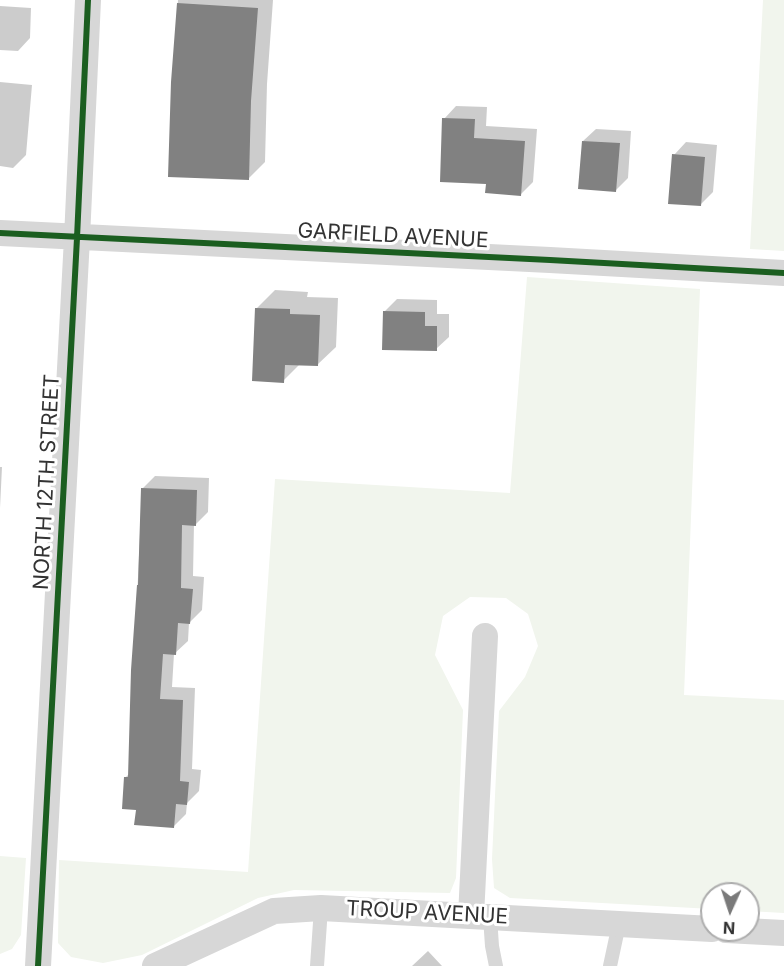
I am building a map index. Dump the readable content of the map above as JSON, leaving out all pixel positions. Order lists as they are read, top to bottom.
{
  "streets": {
    "street": ["GARFIELD AVENUE", "NORTH 12TH STREET", "TROUP AVENUE"]
  },
  "crossings": [
    ["GARFIELD AVENUE", "NORTH 12TH STREET"]
  ],
  "north": "bottom"
}
